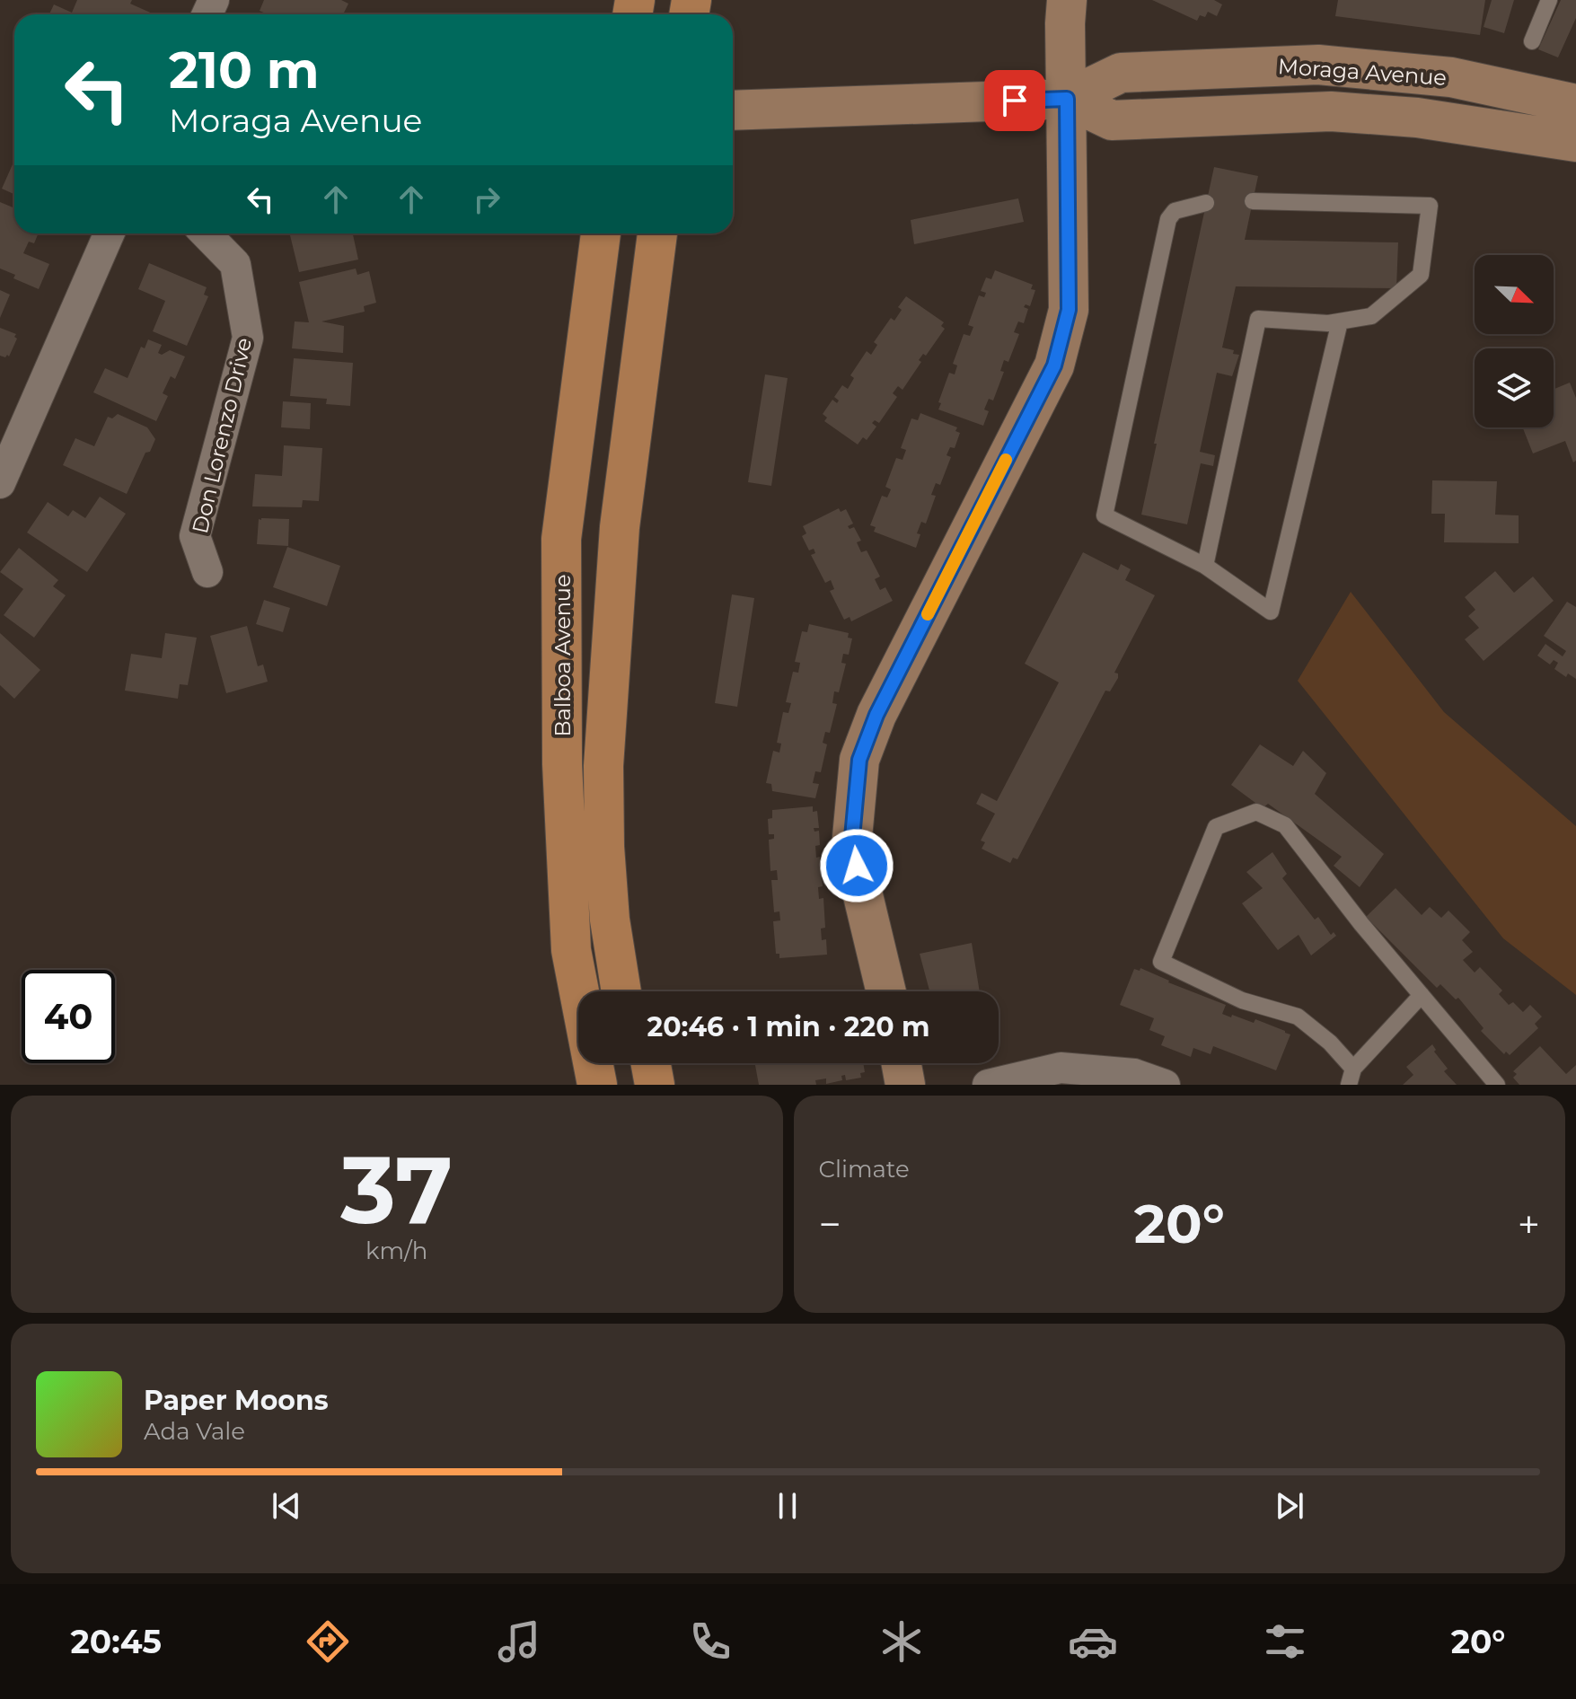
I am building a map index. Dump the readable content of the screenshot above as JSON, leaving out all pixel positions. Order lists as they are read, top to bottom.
{
  "streets": {
    "main road": ["Moraga Avenue", "Balboa Avenue"],
    "street": ["Don Lorenzo Drive"]
  },
  "north": "bottom right",
  "page": {
    "turn": ["210 m", "Moraga Avenue"],
    "limit": "40",
    "trip": "20:46 · 1 min · 220 m",
    "tile": [
      ["37", "km/h"],
      "Climate"
    ],
    "heat": ["−", "20°", "+"],
    "song": ["Paper Moons", "Ada Vale"],
    "tabs": ["20:45", "20°"]
  }
}
